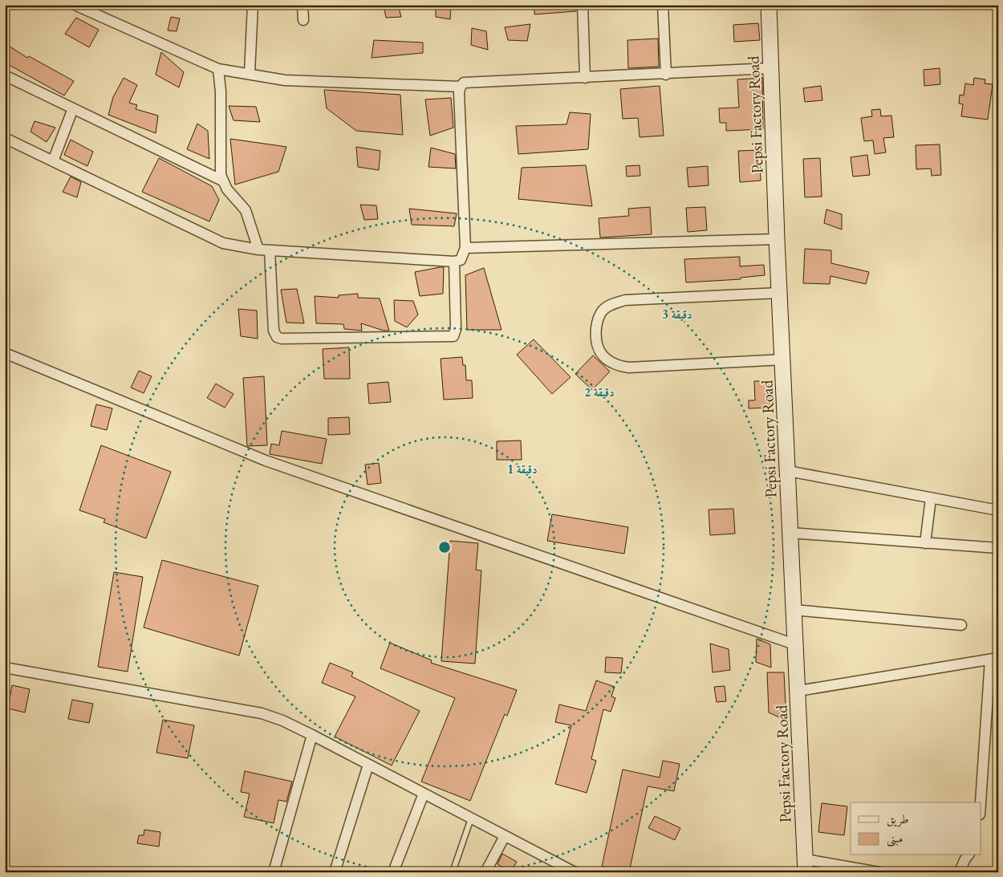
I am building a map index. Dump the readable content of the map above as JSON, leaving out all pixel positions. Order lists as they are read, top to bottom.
{
  "streets": {
    "main road": ["Pepsi Factory Road"]
  },
  "legend": ["طريق", "مبنى"],
  "rings": ["3 دقيقة", "2 دقيقة", "1 دقيقة"]
}
